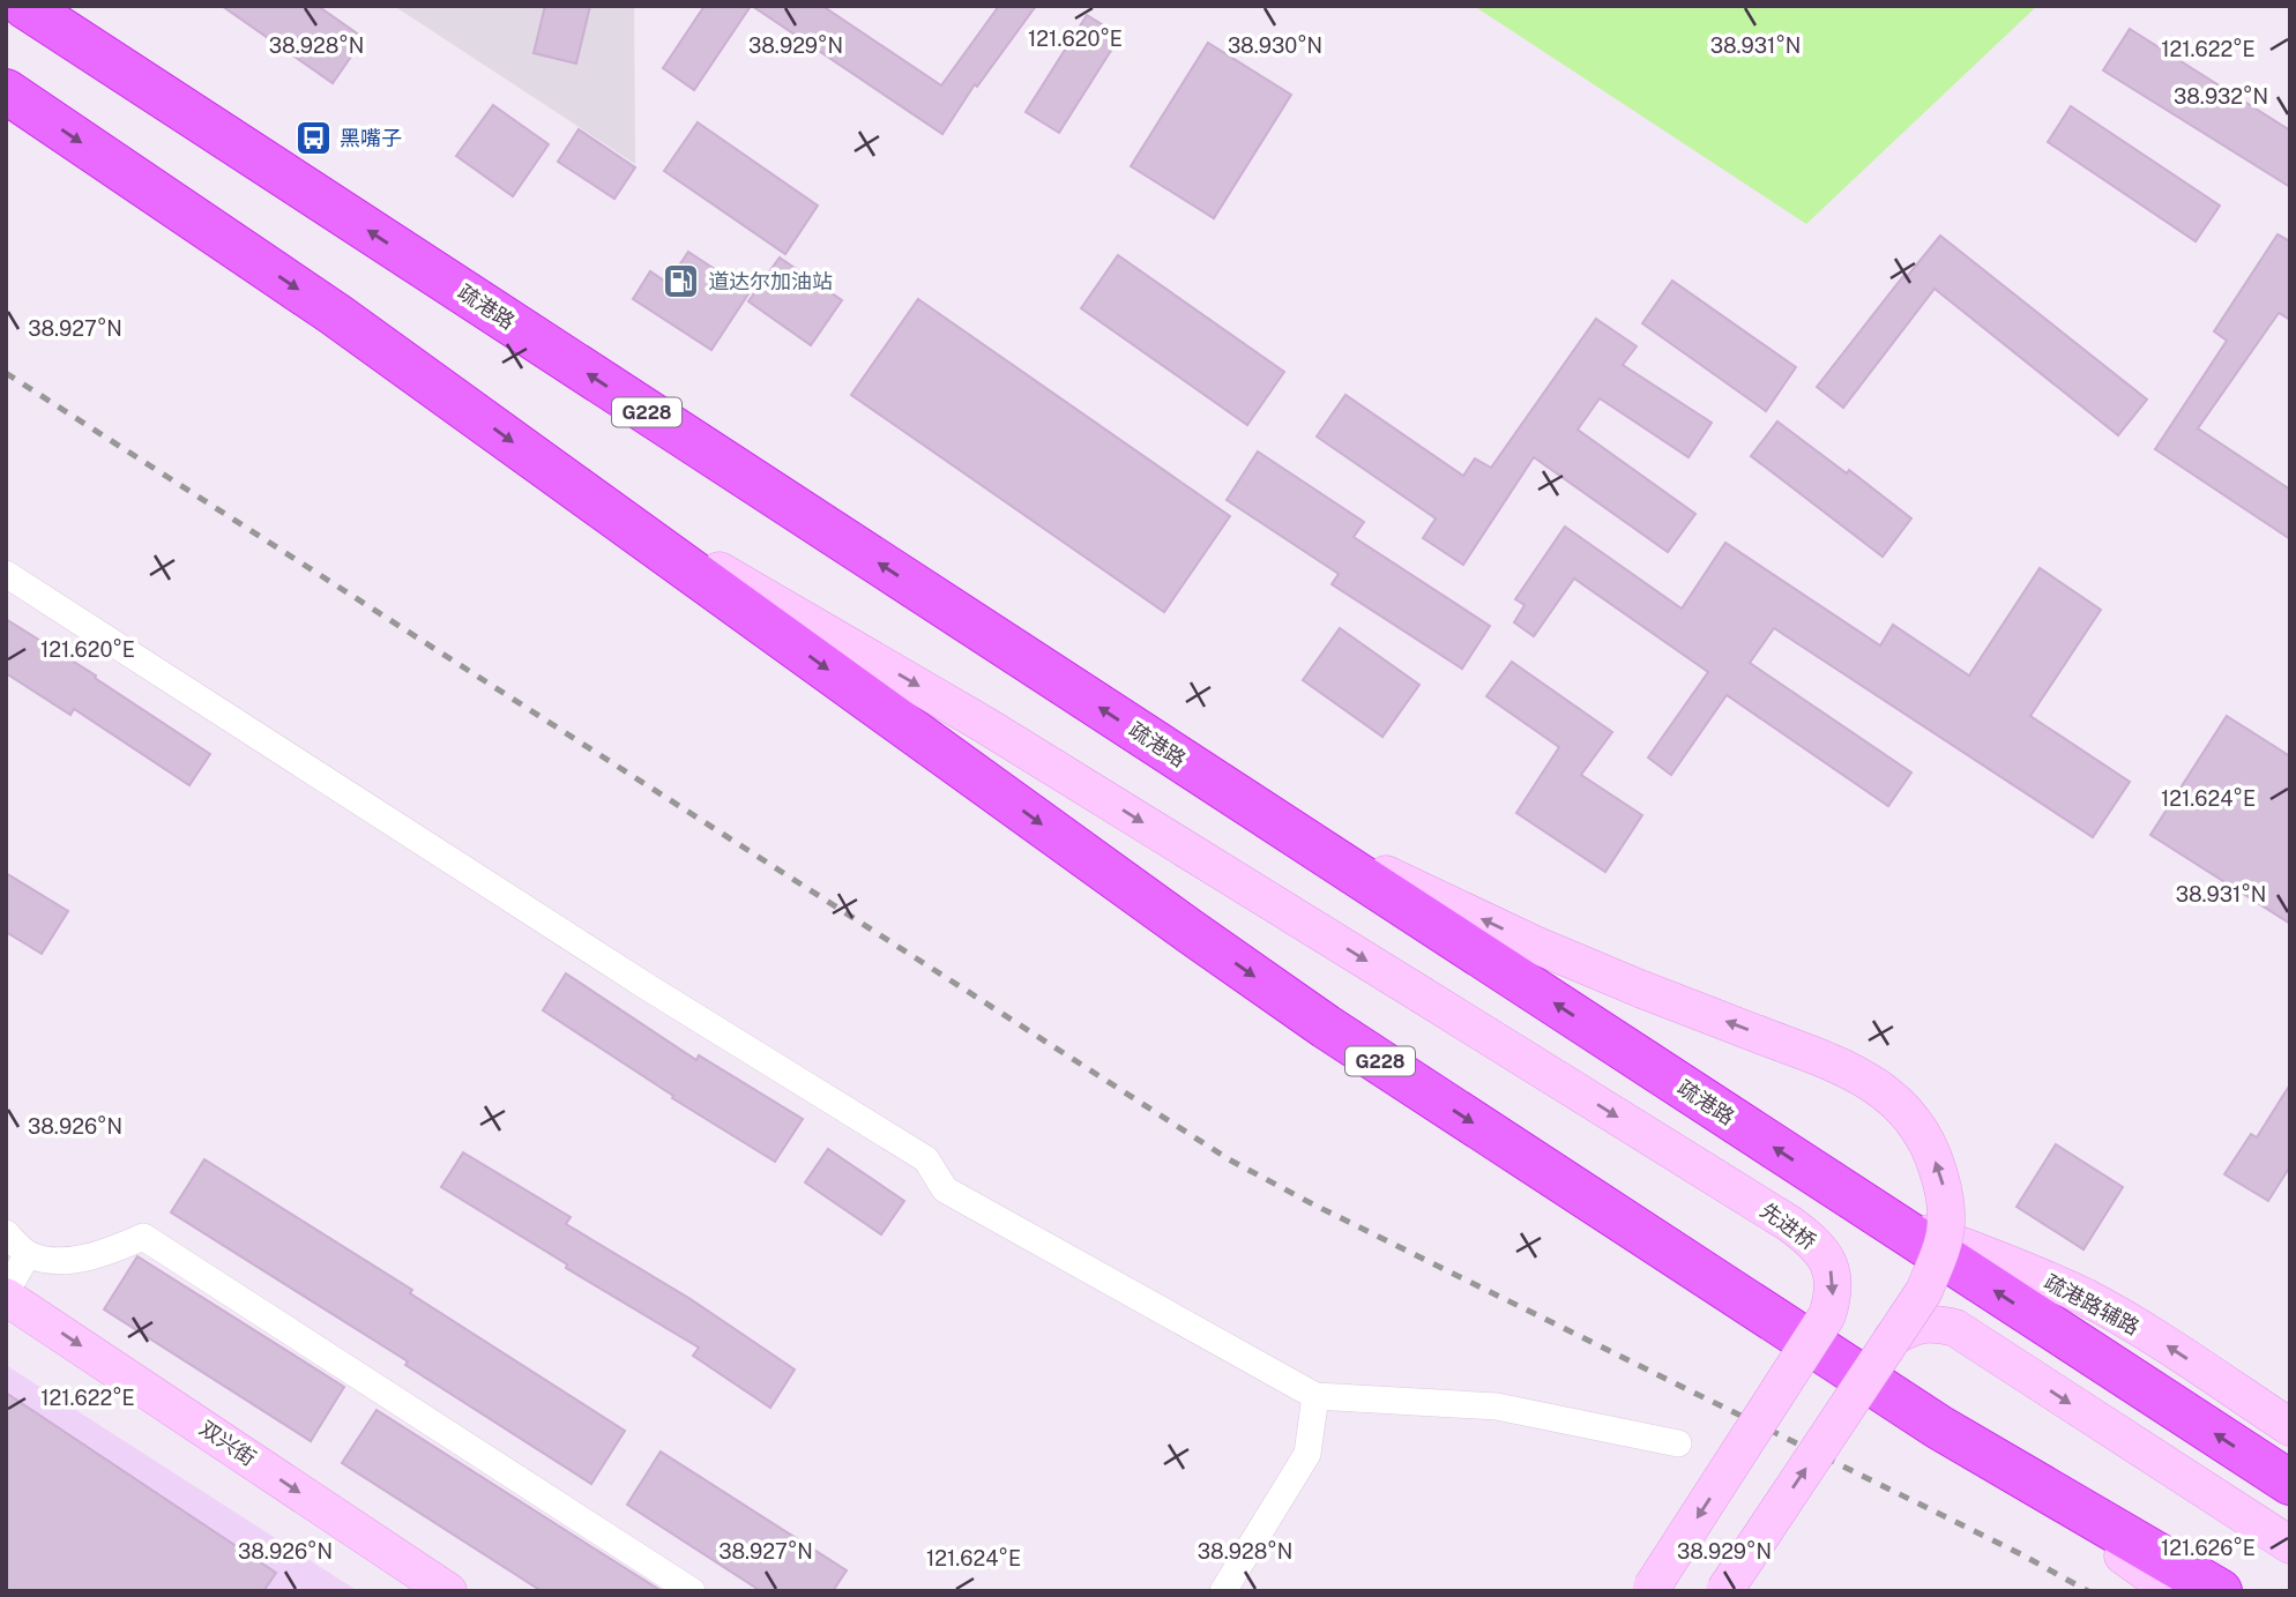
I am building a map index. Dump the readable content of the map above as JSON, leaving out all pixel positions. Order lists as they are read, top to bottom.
{
  "streets": {
    "highway": ["疏港路", "G228"],
    "main road": ["先进桥", "疏港路辅路", "双兴街"]
  },
  "crossings": [
    ["疏港路", "疏港路辅路"],
    ["G228", "先进桥"]
  ],
  "one_way": ["先进桥", "双兴街"],
  "places": {
    "bus stop": ["黑嘴子"],
    "fuel station": ["道达尔加油站"]
  },
  "coordinates": [
    "121.620°E",
    "38.928°N",
    "38.929°N",
    "38.930°N",
    "38.931°N",
    "121.622°E",
    "38.932°N",
    "38.927°N",
    "121.624°E",
    "38.926°N",
    "121.626°E"
  ]
}
